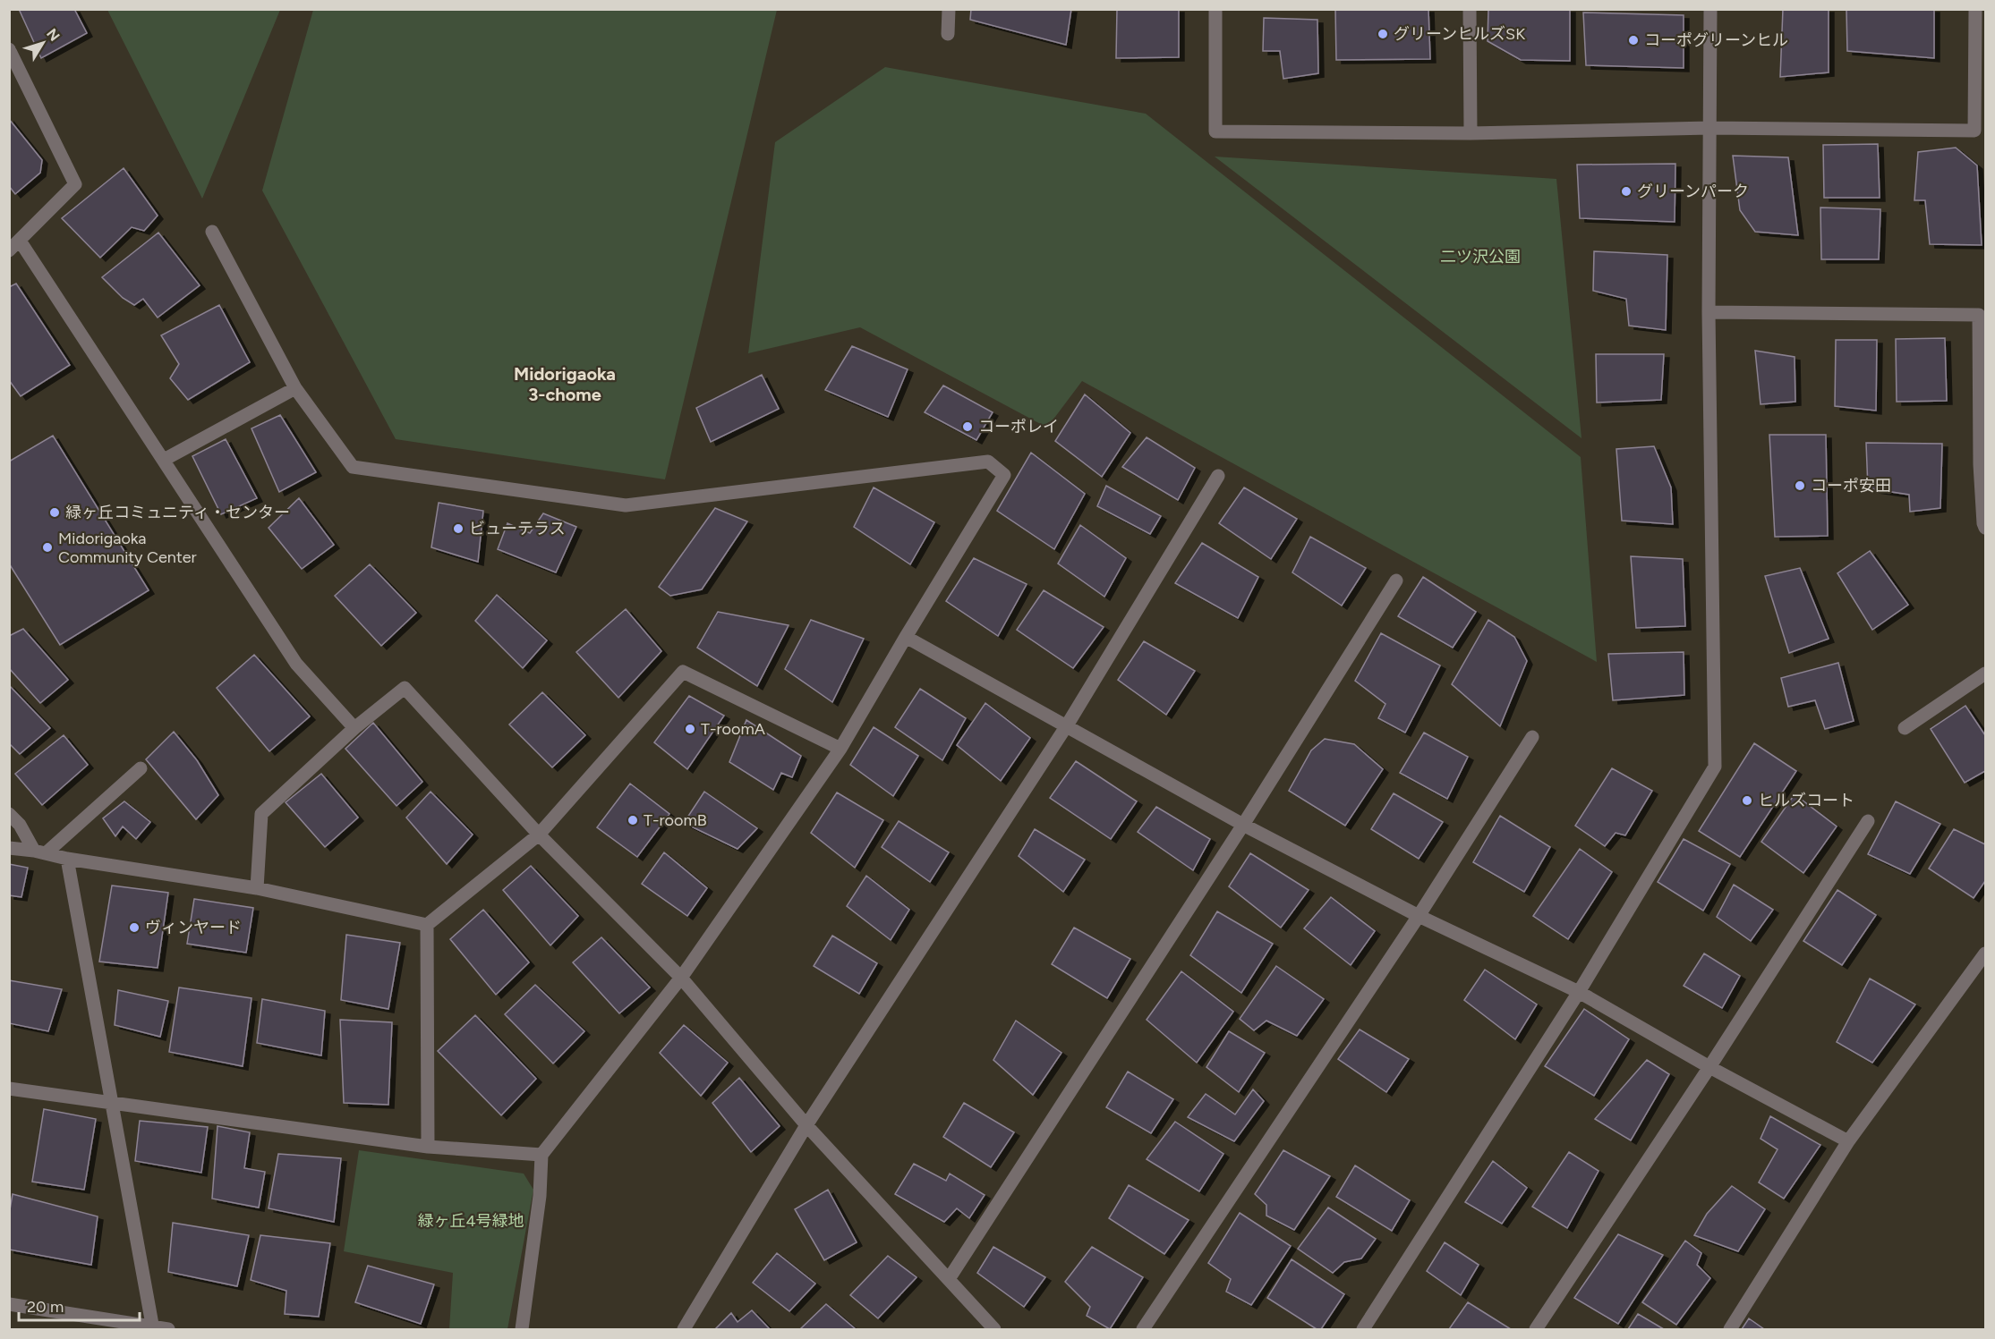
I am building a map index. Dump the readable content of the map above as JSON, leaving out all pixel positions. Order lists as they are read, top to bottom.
{
  "districts": ["Midorigaoka 3-chome"],
  "parks": ["二ツ沢公園", "緑ヶ丘4号緑地"],
  "places": [
    "グリーンヒルズSK",
    "コーポグリーンヒル",
    "グリーンパーク",
    "コーポレイ",
    "コーポ安田",
    "緑ヶ丘コミュニティ・センター",
    "ビューテラス",
    "Midorigaoka Community Center",
    "T-roomA",
    "ヒルズコート",
    "T-roomB",
    "ヴィンヤード"
  ],
  "scale_bar": "20 m",
  "north": "top right"
}
